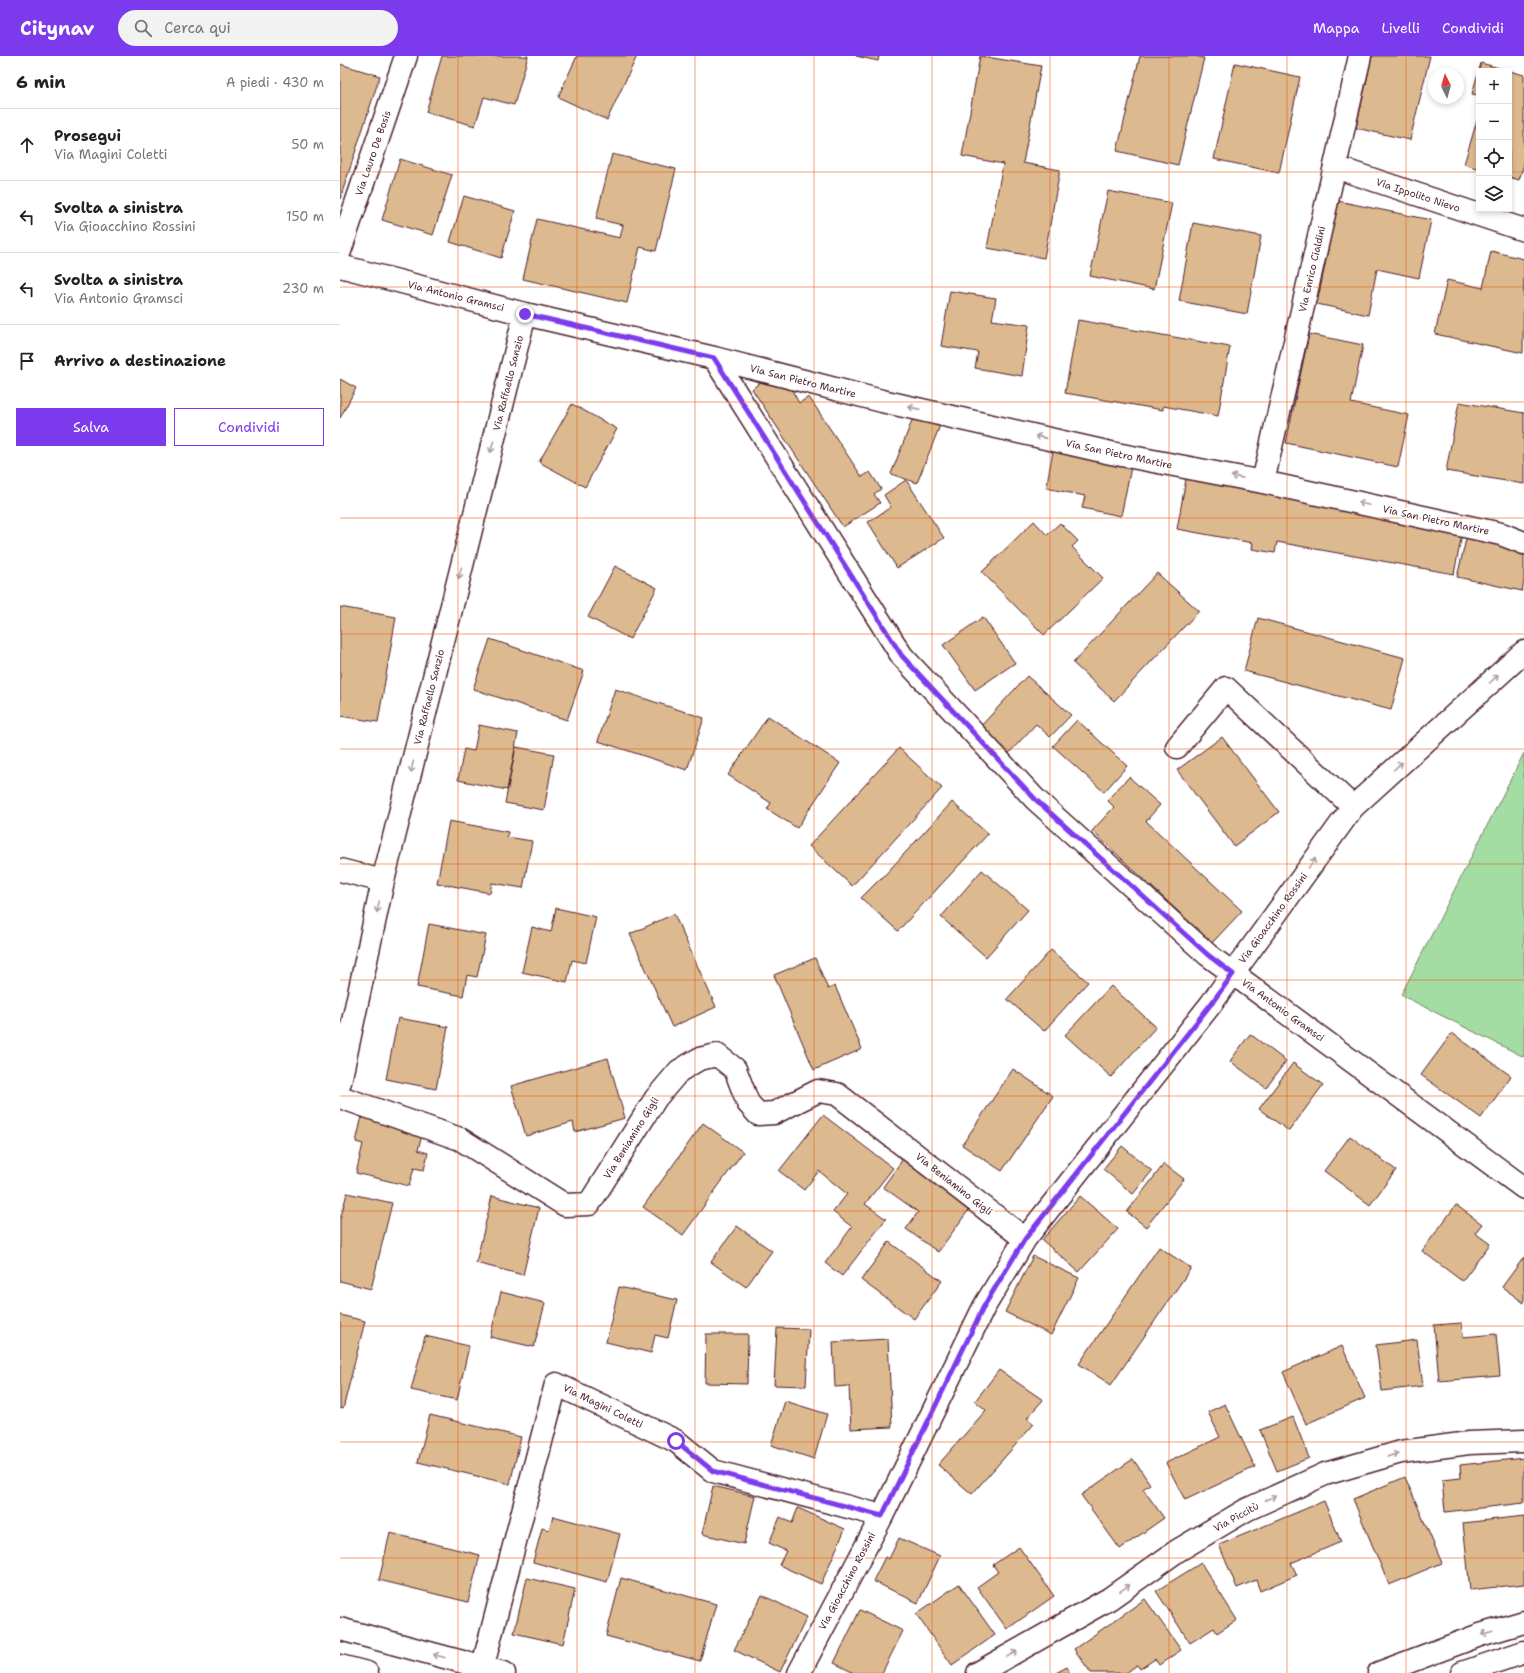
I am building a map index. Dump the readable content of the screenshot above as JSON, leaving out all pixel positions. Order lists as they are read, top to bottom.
{
  "streets": {
    "street": [
      "Via Lauro De Bosis",
      "Via Ippolito Nievo",
      "Via Enrico Cialdini",
      "Via Antonio Gramsci",
      "Via San Pietro Martire",
      "Via Raffaello Sanzio",
      "Via Gioacchino Rossini",
      "Via Beniamino Gigli",
      "Via Magini Coletti",
      "Via Piccitù"
    ]
  },
  "crossings": [
    ["Via Ippolito Nievo", "Via Enrico Cialdini"],
    ["Via Enrico Cialdini", "Via San Pietro Martire"],
    ["Via Antonio Gramsci", "Via San Pietro Martire"],
    ["Via Antonio Gramsci", "Via Raffaello Sanzio"],
    ["Via Antonio Gramsci", "Via Gioacchino Rossini"],
    ["Via Gioacchino Rossini", "Via Beniamino Gigli"],
    ["Via Gioacchino Rossini", "Via Magini Coletti"]
  ],
  "one_way": ["Via San Pietro Martire", "Via Raffaello Sanzio", "Via Piccitù"],
  "north": "top",
  "page": {
    "header": "Citynav",
    "search": "Cerca qui",
    "nav": ["Mappa", "Livelli", "Condividi"],
    "heading": ["6 min", "A piedi · 430 m"],
    "map_buttons": ["+", "−"],
    "list": [
      ["Prosegui", "Via Magini Coletti", "50 m"],
      ["Svolta a sinistra", "Via Gioacchino Rossini", "150 m"],
      ["Svolta a sinistra", "Via Antonio Gramsci", "230 m"],
      "Arrivo a destinazione"
    ],
    "buttons": ["Salva", "Condividi"]
  }
}
